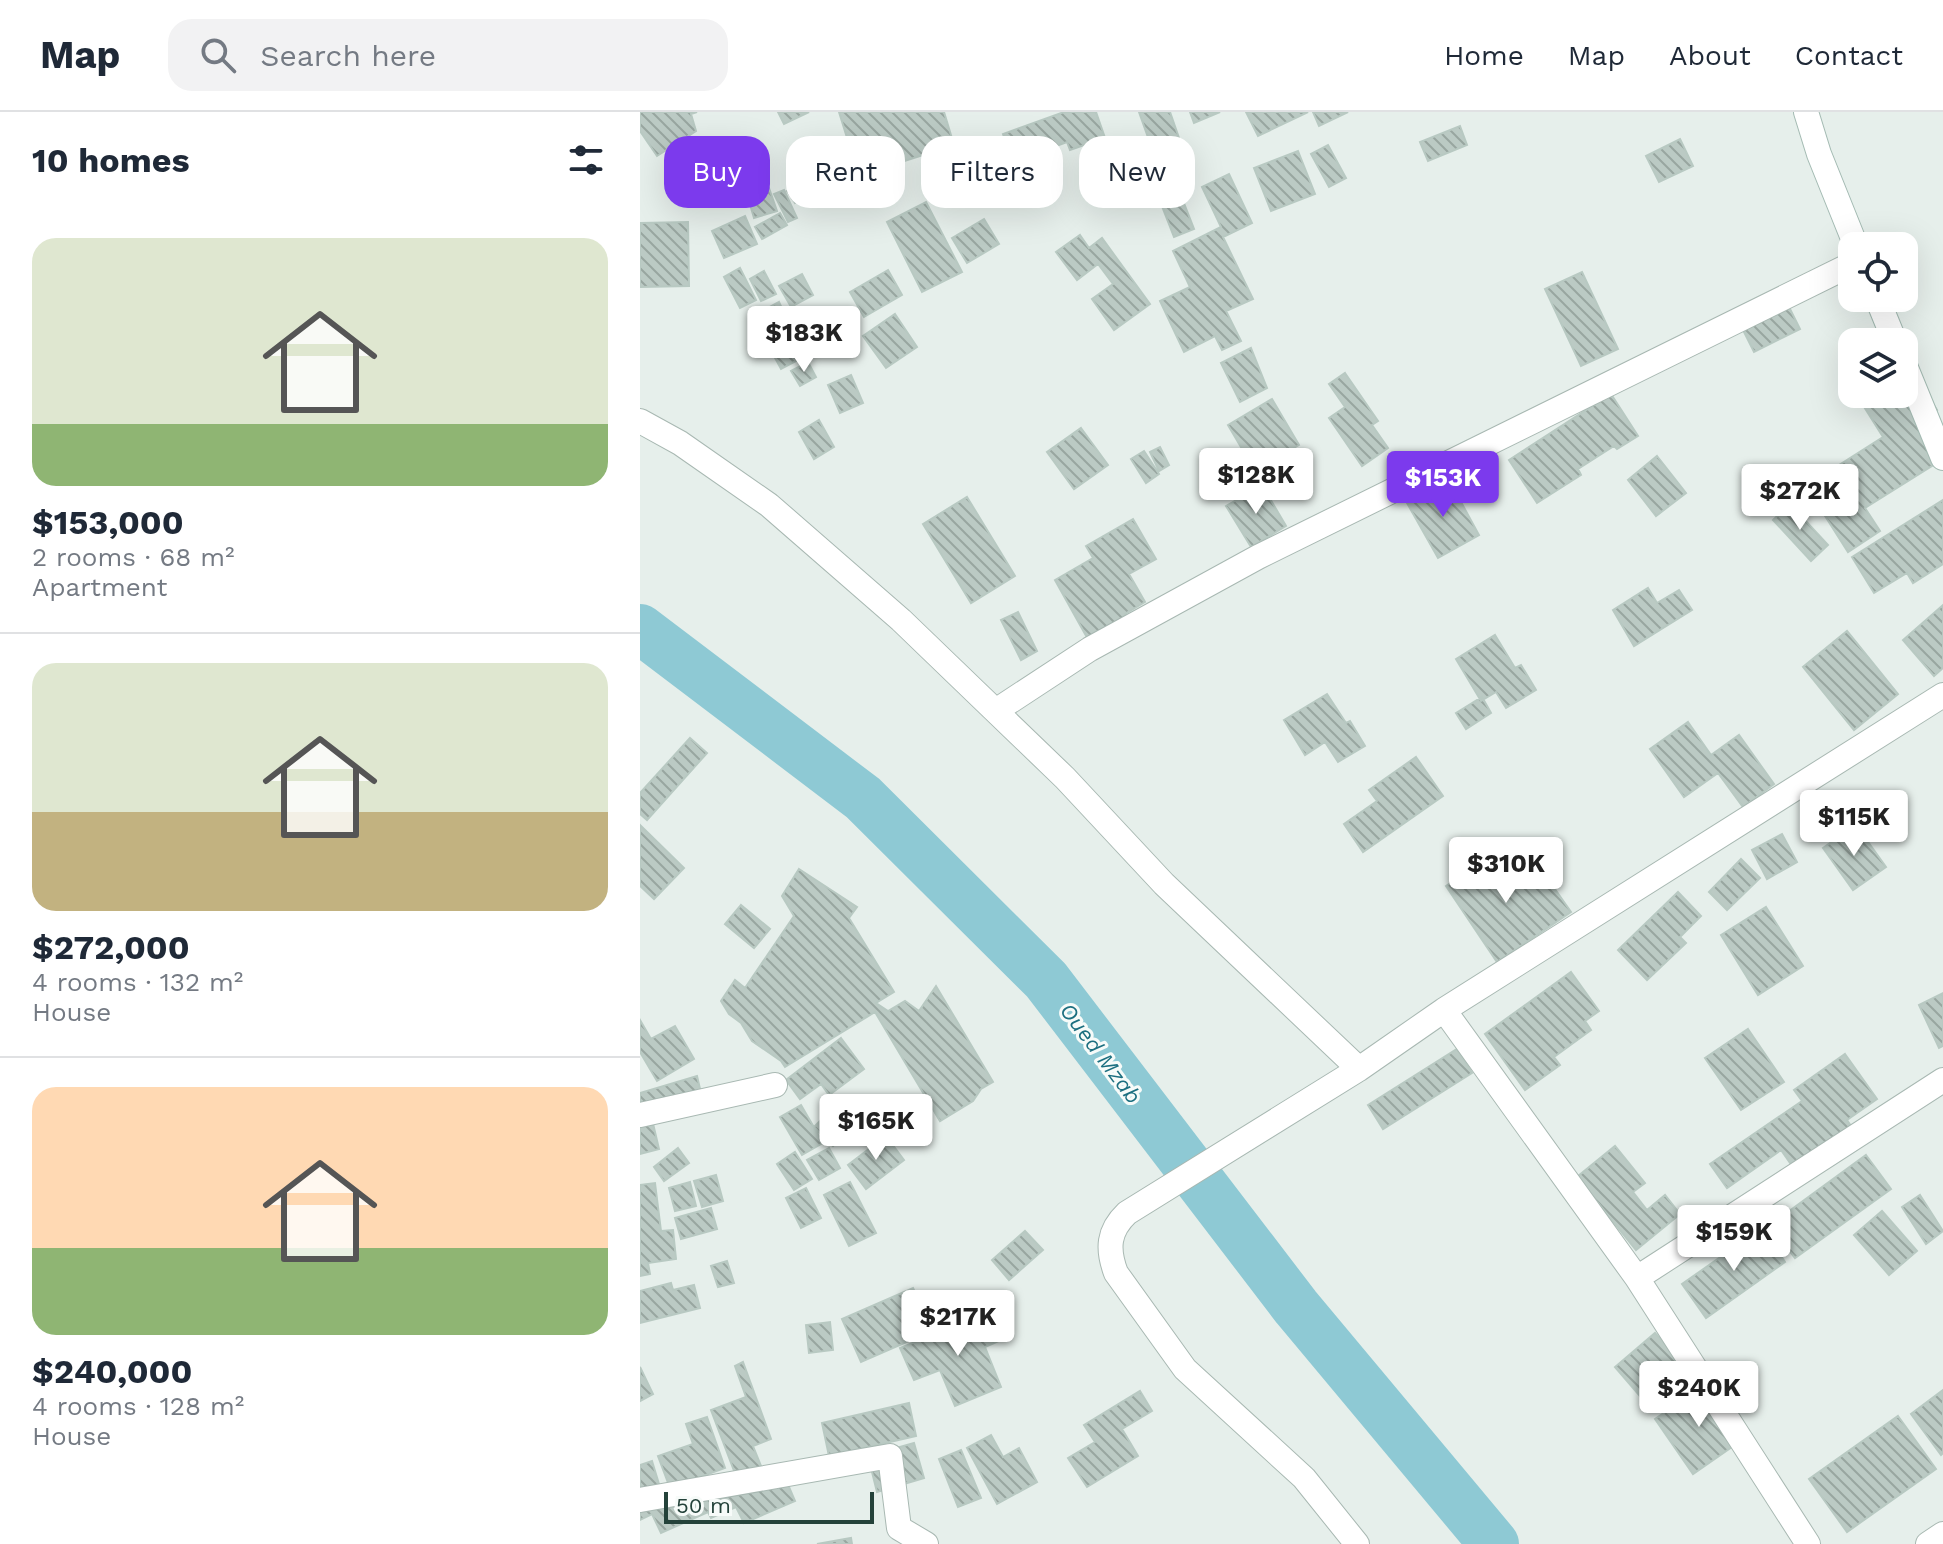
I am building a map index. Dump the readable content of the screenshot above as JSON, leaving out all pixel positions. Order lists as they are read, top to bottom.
{
  "water": ["Oued Mzab"],
  "scale_bar": "50 m",
  "page": {
    "header": "Map",
    "search": "Search here",
    "nav": [
      "Home",
      "Map",
      "About",
      "Contact"
    ],
    "heading": "10 homes",
    "chip": [
      "Buy",
      "Rent",
      "Filters",
      "New"
    ],
    "list": [
      {
        "name": "$153,000",
        "note": "2 rooms · 68 m² · Apartment"
      },
      {
        "name": "$272,000",
        "note": "4 rooms · 132 m² · House"
      },
      {
        "name": "$240,000",
        "note": "4 rooms · 128 m² · House"
      }
    ],
    "price": [
      "$183K",
      "$128K",
      "$153K",
      "$272K",
      "$115K",
      "$310K",
      "$165K",
      "$159K",
      "$217K",
      "$240K"
    ],
    "scale": "50 m"
  }
}
